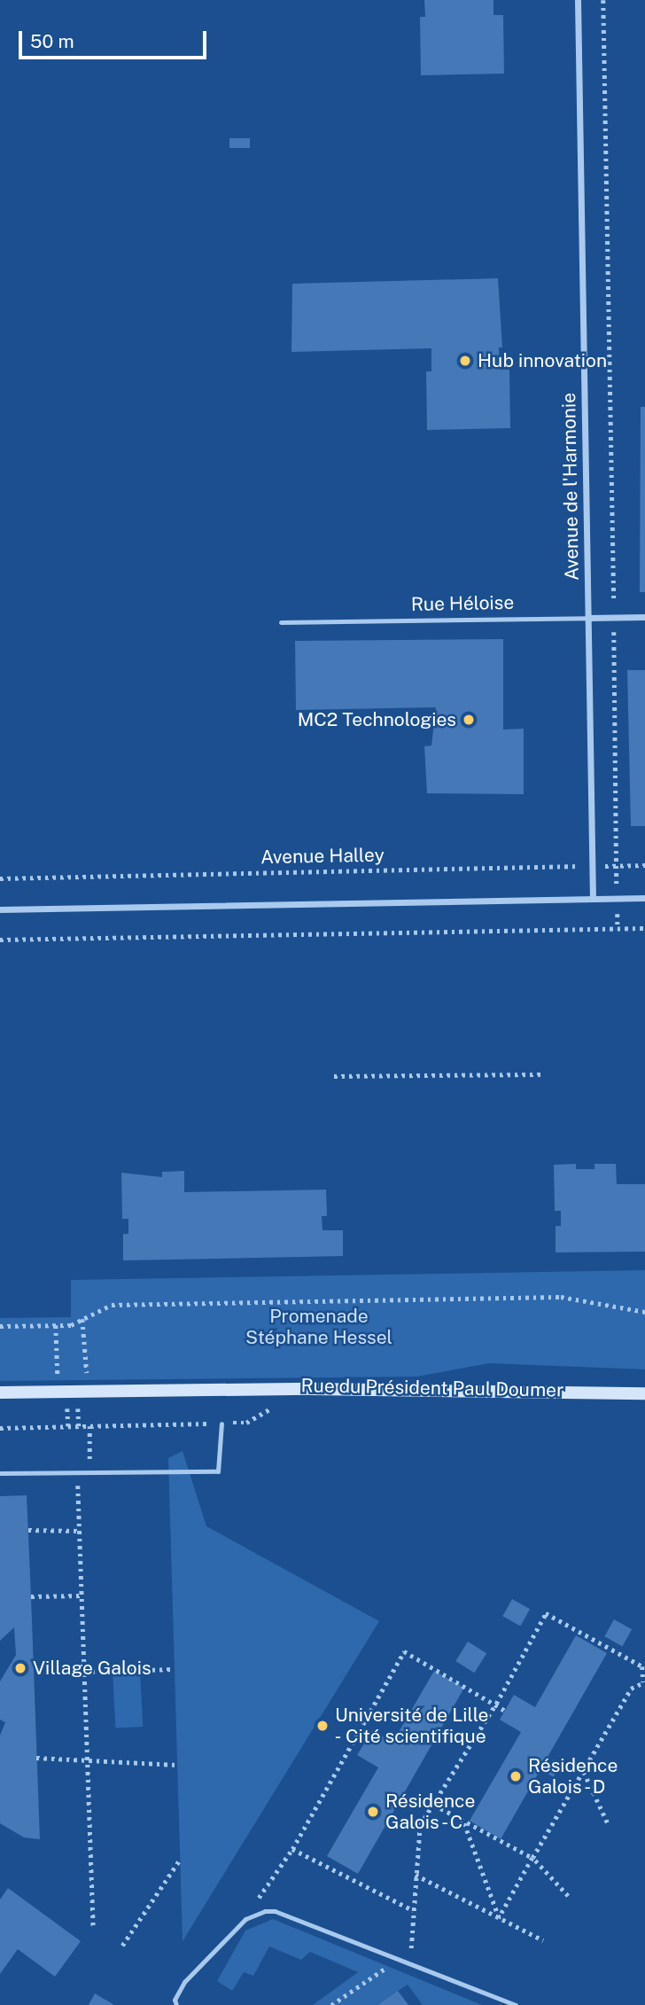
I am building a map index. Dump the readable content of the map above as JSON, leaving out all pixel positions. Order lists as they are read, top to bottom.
{
  "streets": {
    "main road": ["Rue du Président Paul Doumer"],
    "street": ["Avenue de l'Harmonie", "Rue Héloise"],
    "path": ["Avenue Halley"]
  },
  "crossings": [
    ["Avenue de l'Harmonie", "Rue Héloise"],
    ["Avenue de l'Harmonie", "Avenue Halley"]
  ],
  "parks": ["Promenade Stéphane Hessel"],
  "places": [
    "Hub innovation",
    "MC2 Technologies",
    "Village Galois",
    "Université de Lille ‐ Cité scientifique",
    "Résidence Galois - D",
    "Résidence Galois - C"
  ],
  "scale_bar": "50 m"
}
